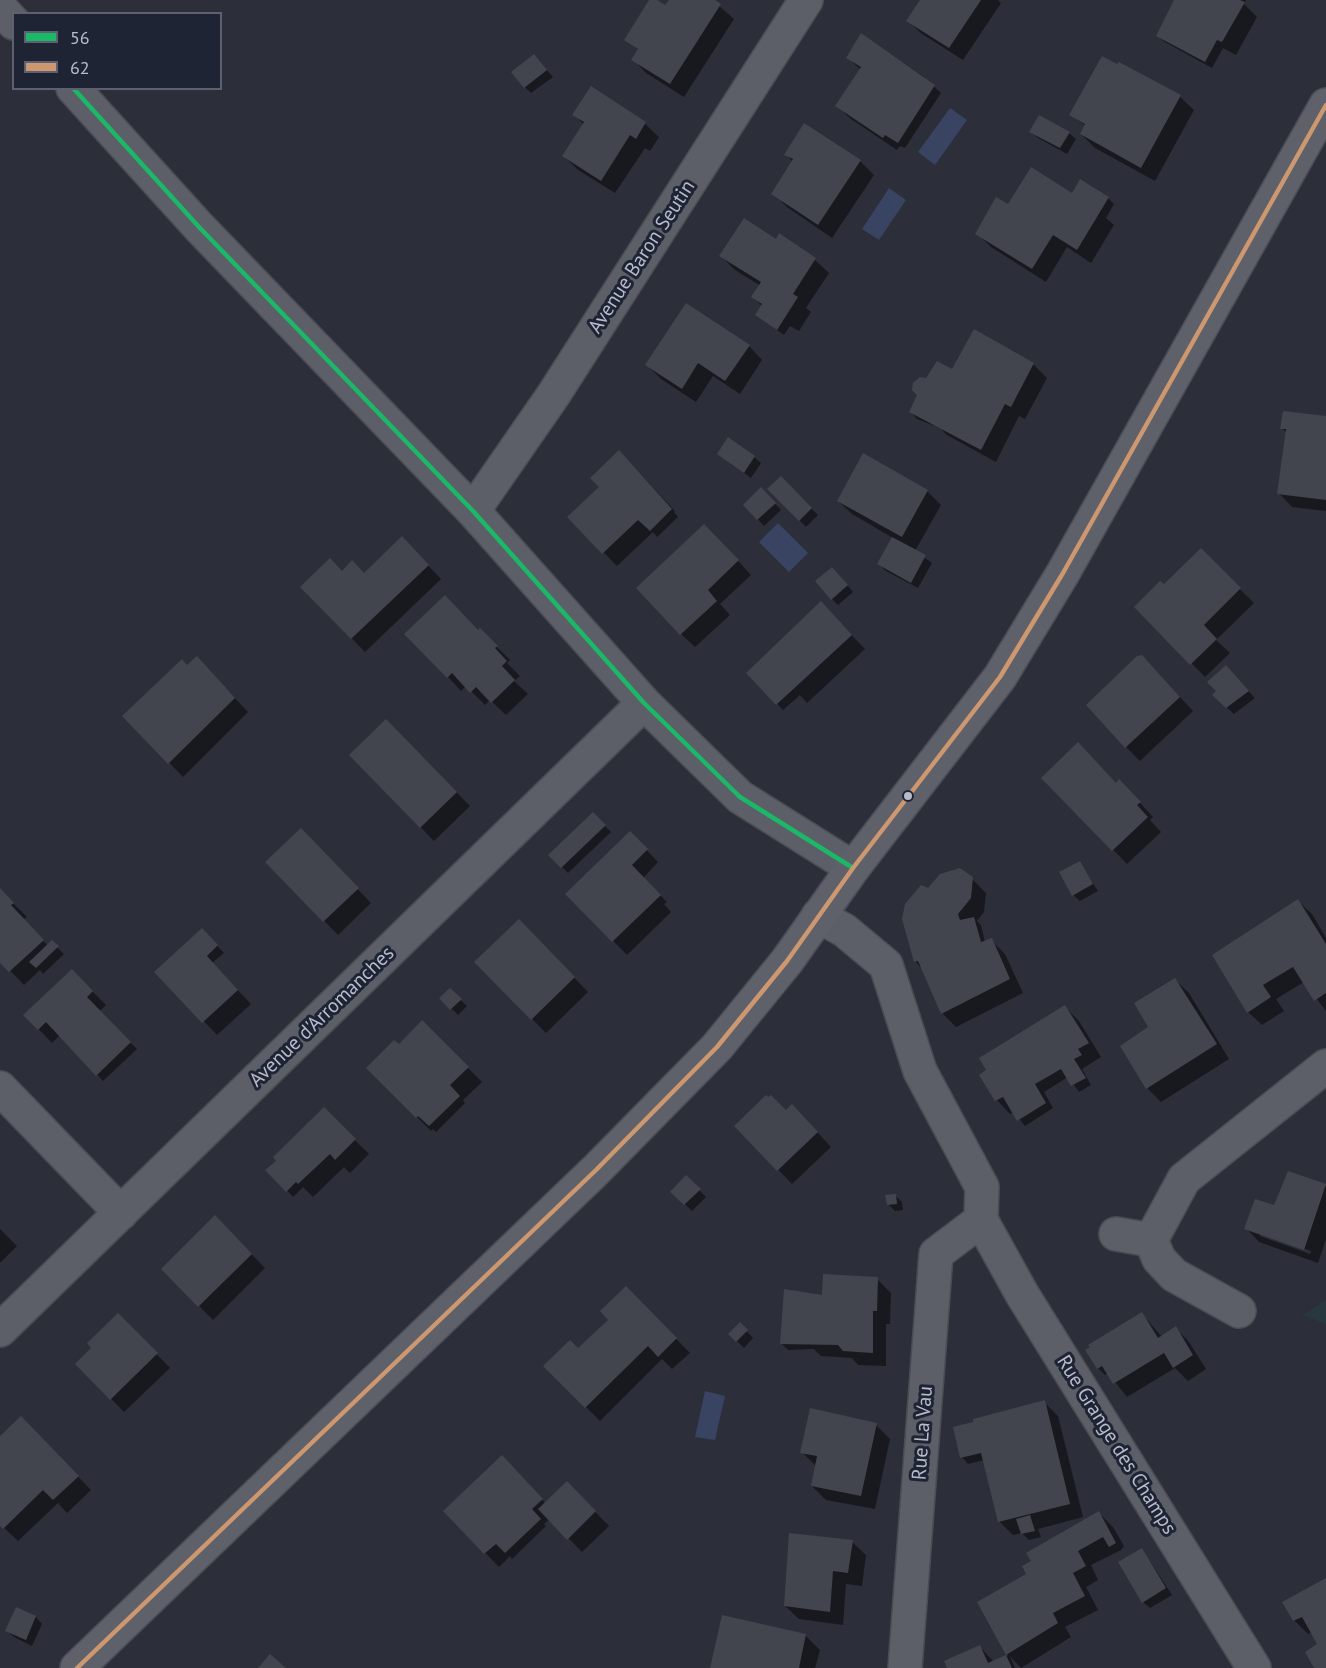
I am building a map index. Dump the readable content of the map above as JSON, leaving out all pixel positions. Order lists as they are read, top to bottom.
{
  "streets": {
    "street": [
      "Avenue Baron Seutin",
      "Avenue d'Arromanches",
      "Rue La Vau",
      "Rue Grange des Champs"
    ]
  },
  "crossings": [
    ["Rue La Vau", "Rue Grange des Champs"]
  ],
  "lines": ["transit line 56", "transit line 62"],
  "legend": ["56", "62"]
}
